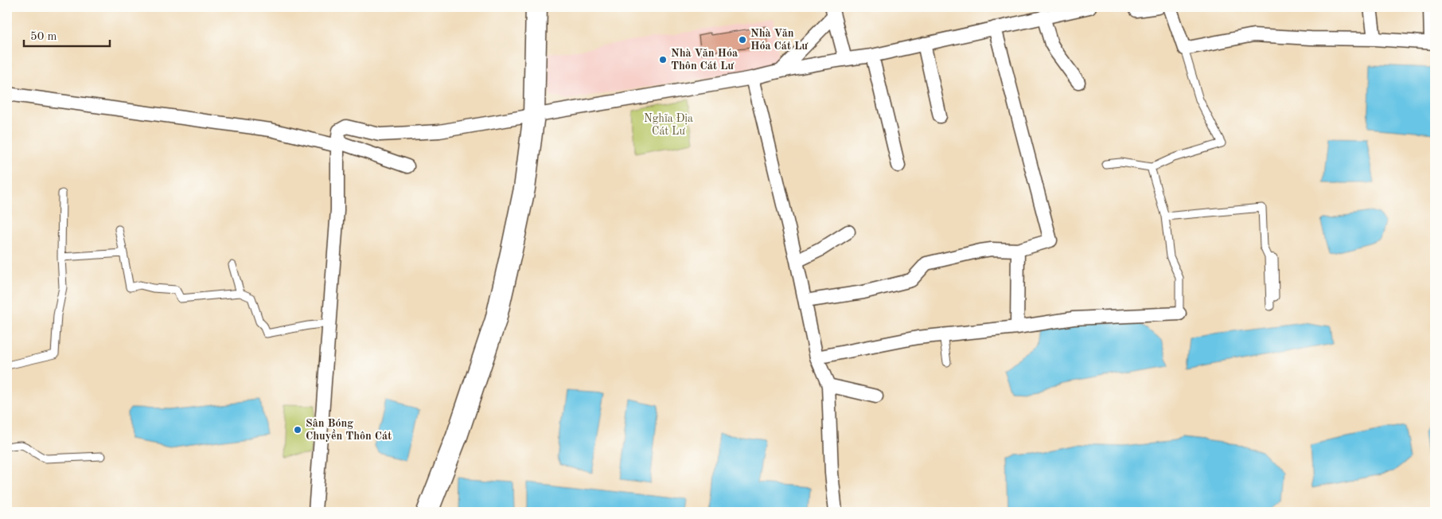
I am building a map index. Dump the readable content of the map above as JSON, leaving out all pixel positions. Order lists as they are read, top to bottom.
{
  "parks": ["Nghĩa Địa Cát Lư"],
  "places": ["Nhà Văn Hóa Cát Lư", "Nhà Văn Hóa Thôn Cát Lư", "Sân Bóng Chuyền Thôn Cát"],
  "scale_bar": "50 m"
}
